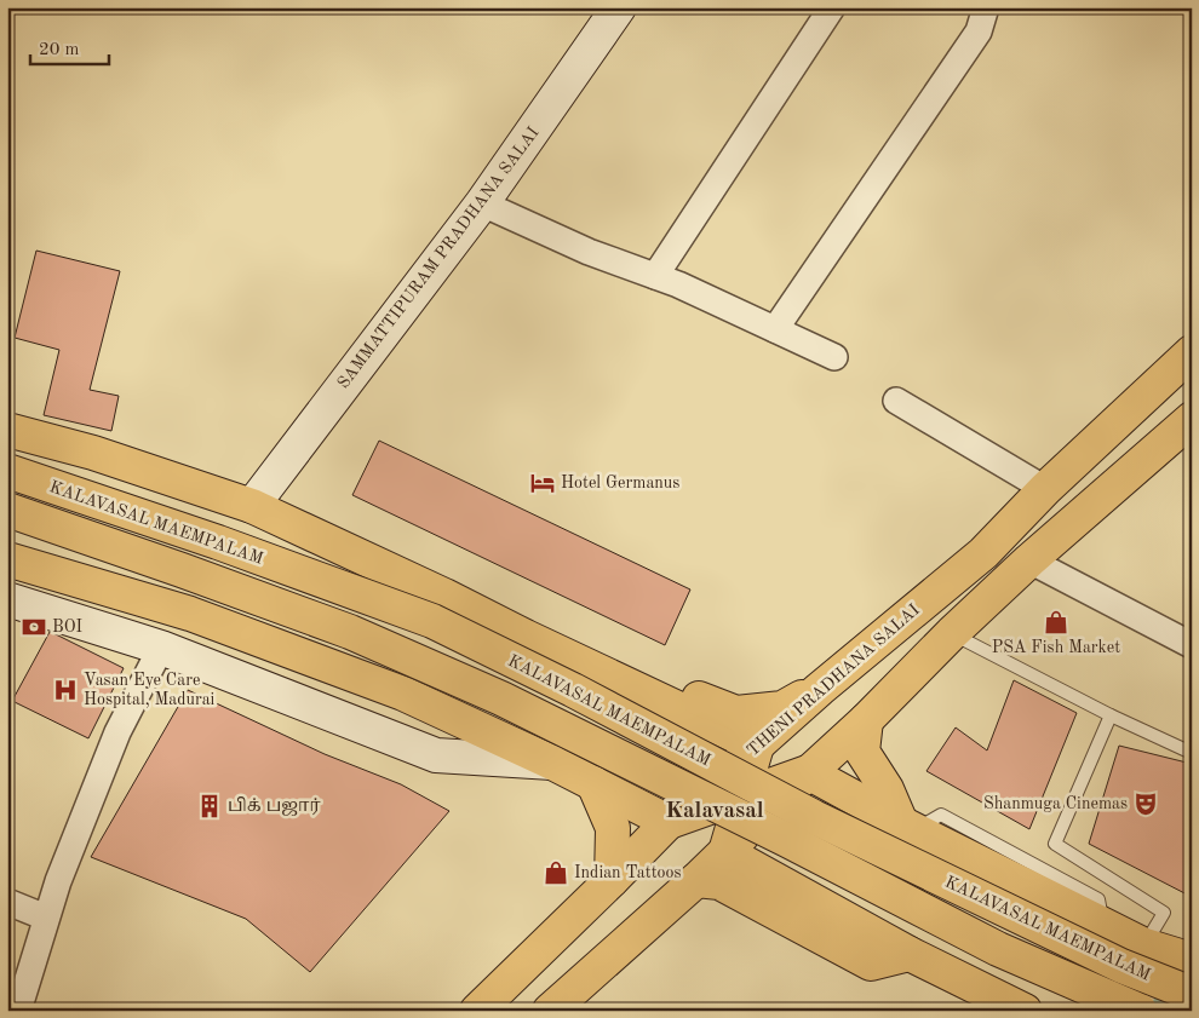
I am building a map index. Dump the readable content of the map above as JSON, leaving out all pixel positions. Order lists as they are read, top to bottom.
{
  "streets": {
    "main road": ["KALAVASAL MAEMPALAM", "THENI PRADHANA SALAI"],
    "street": ["SAMMATTIPURAM PRADHANA SALAI"]
  },
  "districts": ["Kalavasal"],
  "places": {
    "hotel": ["Hotel Germanus"],
    "shop": ["PSA Fish Market", "Indian Tattoos"],
    "bank": ["BOI"],
    "hospital": ["Vasan Eye Care Hospital, Madurai"],
    "theatre": ["Shanmuga Cinemas"],
    "building": ["பிக் பஜார்"]
  },
  "scale_bar": "20 m"
}
